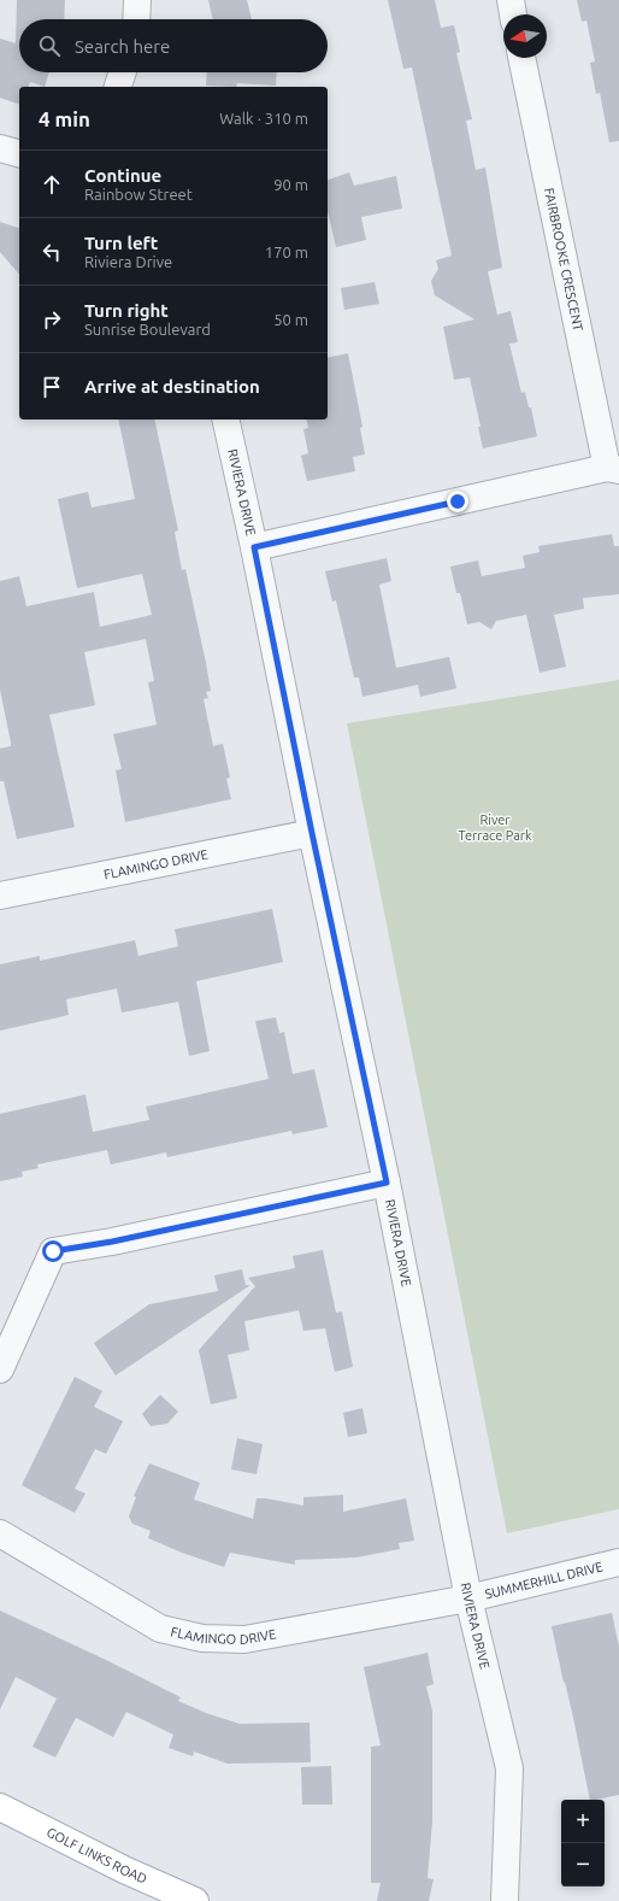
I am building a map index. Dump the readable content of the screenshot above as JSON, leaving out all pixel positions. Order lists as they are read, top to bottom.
{
  "streets": {
    "main road": ["GOLF LINKS ROAD"],
    "street": [
      "FAIRBROOKE CRESCENT",
      "RIVIERA DRIVE",
      "FLAMINGO DRIVE",
      "SUMMERHILL DRIVE"
    ]
  },
  "crossings": [
    ["RIVIERA DRIVE", "FLAMINGO DRIVE"],
    ["RIVIERA DRIVE", "SUMMERHILL DRIVE"],
    ["FLAMINGO DRIVE", "SUMMERHILL DRIVE"]
  ],
  "parks": ["River Terrace Park"],
  "north": "left",
  "page": {
    "search": "Search here",
    "heading": ["4 min", "Walk · 310 m"],
    "list": [
      ["Continue", "Rainbow Street", "90 m"],
      ["Turn left", "Riviera Drive", "170 m"],
      ["Turn right", "Sunrise Boulevard", "50 m"],
      "Arrive at destination"
    ],
    "map_buttons": ["+", "−"]
  }
}
